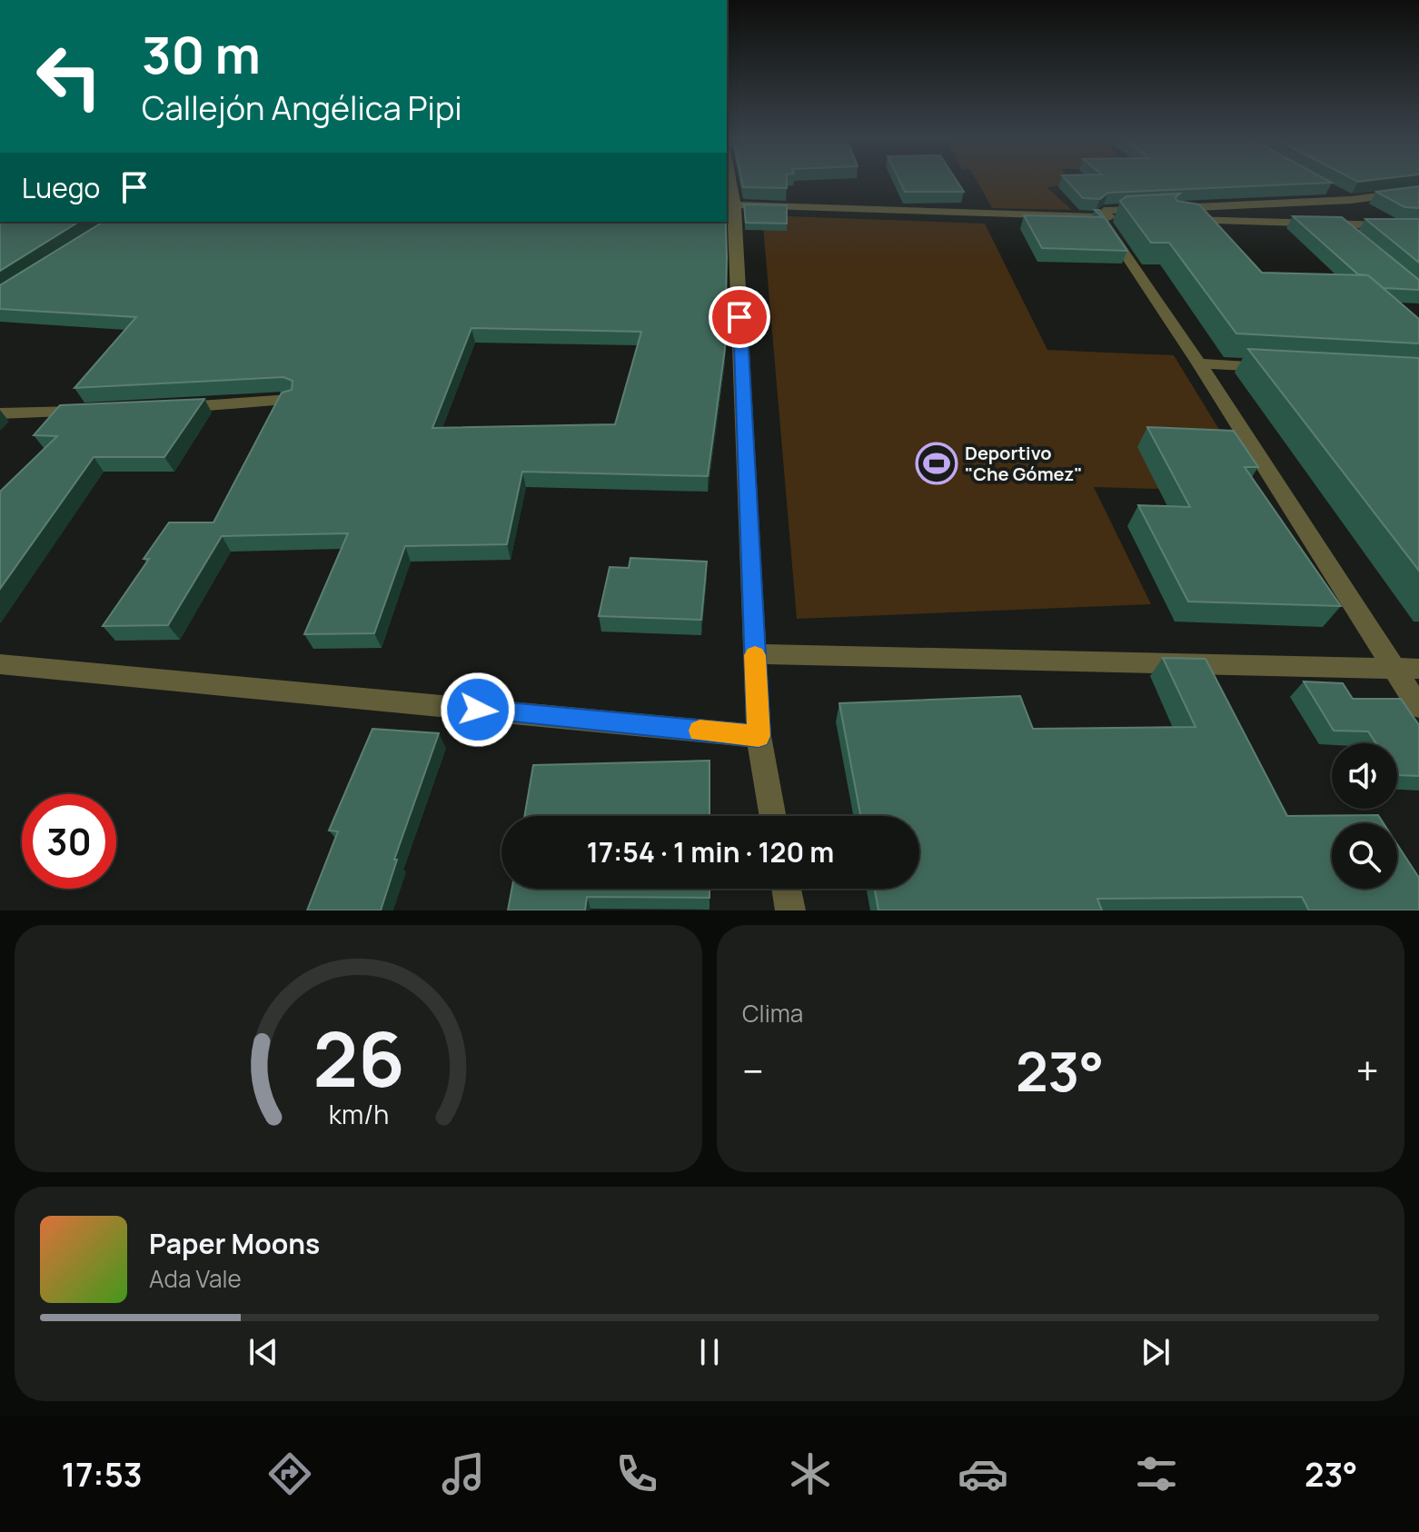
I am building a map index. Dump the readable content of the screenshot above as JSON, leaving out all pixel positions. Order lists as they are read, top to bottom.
{
  "places": {
    "sports": ["Deportivo \"Che Gómez\""]
  },
  "page": {
    "turn": ["30 m", "Callejón Angélica Pipi"],
    "then": "Luego",
    "limit": "30",
    "trip": "17:54 · 1 min · 120 m",
    "tile": "Clima",
    "heat": ["−", "23°", "+"],
    "song": ["Paper Moons", "Ada Vale"],
    "tabs": ["17:53", "23°"],
    "gauge": ["26", "km/h"]
  }
}
